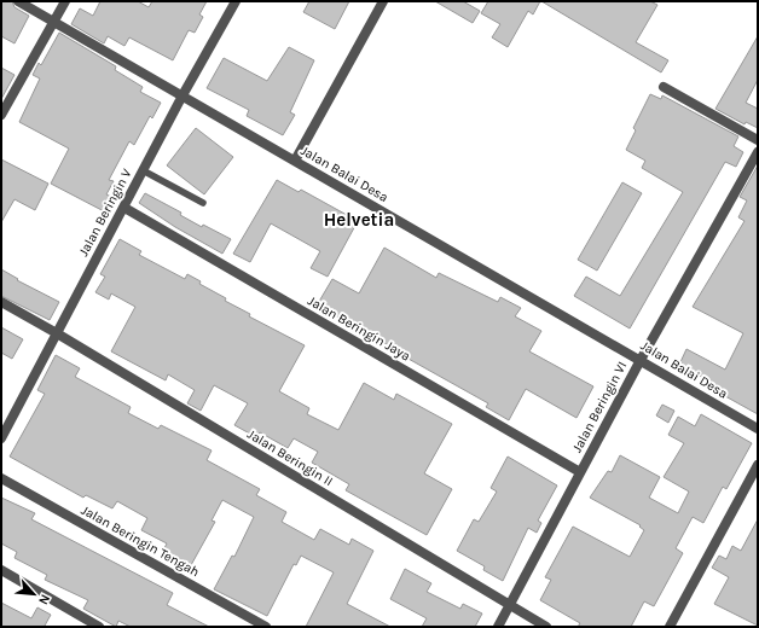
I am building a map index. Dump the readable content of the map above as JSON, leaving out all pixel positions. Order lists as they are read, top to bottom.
{
  "streets": {
    "street": [
      "Jalan Balai Desa",
      "Jalan Beringin V",
      "Jalan Beringin Jaya",
      "Jalan Beringin VI",
      "Jalan Beringin II",
      "Jalan Beringin Tengah"
    ]
  },
  "crossings": [
    ["Jalan Balai Desa", "Jalan Beringin V"],
    ["Jalan Balai Desa", "Jalan Beringin VI"],
    ["Jalan Beringin V", "Jalan Beringin Jaya"],
    ["Jalan Beringin V", "Jalan Beringin II"],
    ["Jalan Beringin Jaya", "Jalan Beringin VI"],
    ["Jalan Beringin VI", "Jalan Beringin II"]
  ],
  "districts": ["Helvetia"],
  "north": "bottom right"
}
